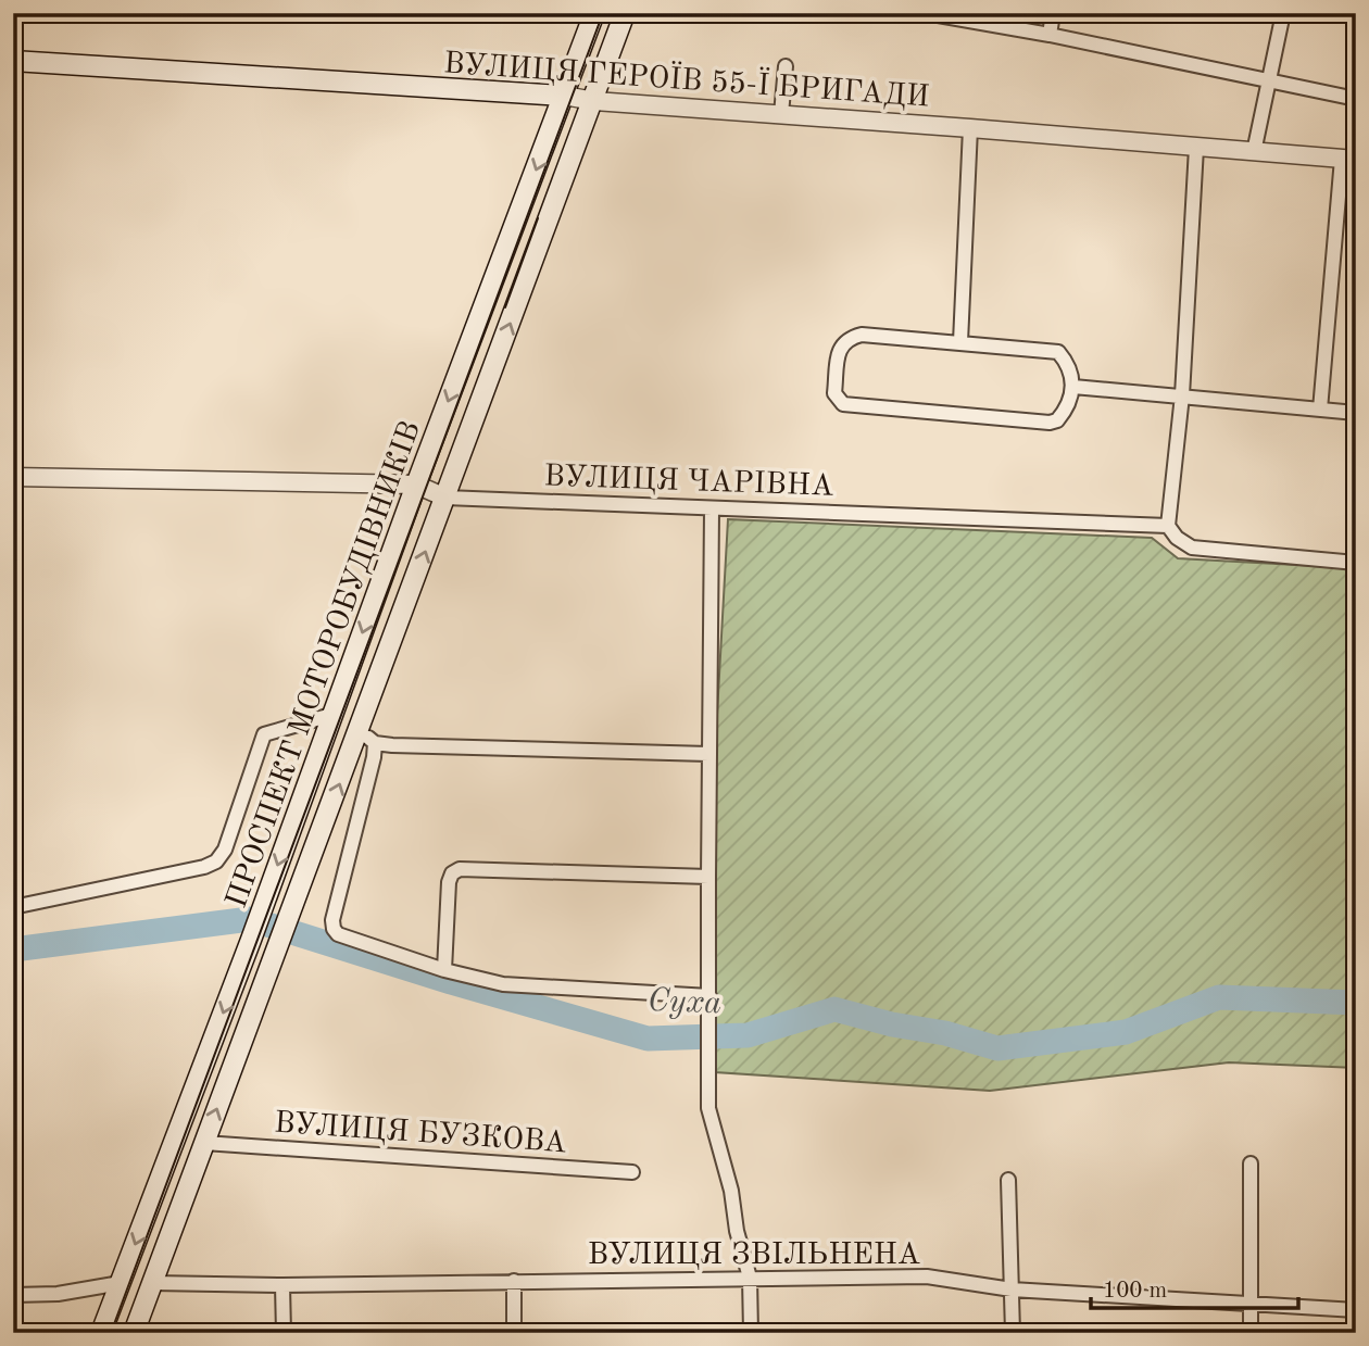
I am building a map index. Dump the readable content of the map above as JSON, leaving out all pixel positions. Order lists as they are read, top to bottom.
{
  "streets": {
    "main road": ["ВУЛИЦЯ ГЕРОЇВ 55-Ї БРИГАДИ", "ПРОСПЕКТ МОТОРОБУДІВНИКІВ"],
    "street": ["ВУЛИЦЯ ЧАРІВНА", "ВУЛИЦЯ БУЗКОВА", "ВУЛИЦЯ ЗВІЛЬНЕНА"]
  },
  "crossings": [
    ["ВУЛИЦЯ ГЕРОЇВ 55-Ї БРИГАДИ", "ПРОСПЕКТ МОТОРОБУДІВНИКІВ"],
    ["ВУЛИЦЯ ЧАРІВНА", "ПРОСПЕКТ МОТОРОБУДІВНИКІВ"],
    ["ПРОСПЕКТ МОТОРОБУДІВНИКІВ", "ВУЛИЦЯ БУЗКОВА"],
    ["ПРОСПЕКТ МОТОРОБУДІВНИКІВ", "ВУЛИЦЯ ЗВІЛЬНЕНА"]
  ],
  "water": ["Суха"],
  "scale_bar": "100 m"
}
